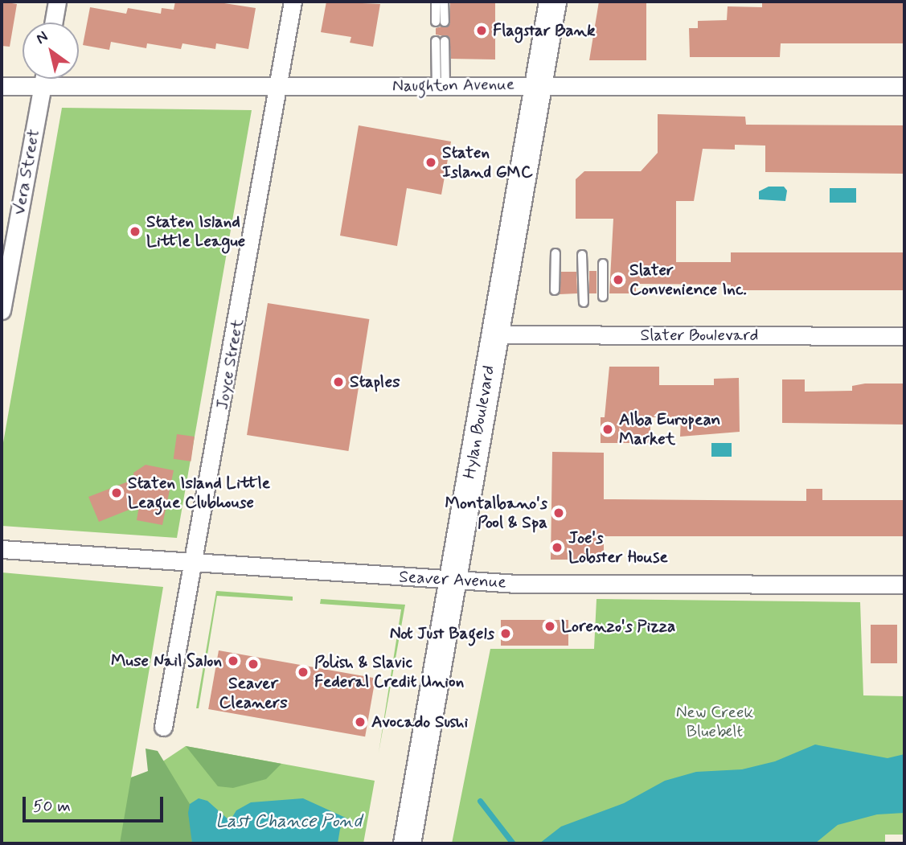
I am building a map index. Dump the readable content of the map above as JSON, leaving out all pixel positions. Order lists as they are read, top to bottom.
{
  "streets": {
    "main road": ["Hylan Boulevard"],
    "street": [
      "Naughton Avenue",
      "Vera Street",
      "Slater Boulevard",
      "Joyce Street",
      "Seaver Avenue"
    ]
  },
  "crossings": [
    ["Naughton Avenue", "Vera Street"],
    ["Naughton Avenue", "Joyce Street"],
    ["Naughton Avenue", "Hylan Boulevard"],
    ["Slater Boulevard", "Hylan Boulevard"],
    ["Joyce Street", "Seaver Avenue"],
    ["Hylan Boulevard", "Seaver Avenue"]
  ],
  "water": ["Last Chance Pond"],
  "parks": ["New Creek Bluebelt"],
  "places": [
    "Flagstar Bank",
    "Staten Island GMC",
    "Staten Island Little League",
    "Slater Convenience Inc.",
    "Staples",
    "Alba European Market",
    "Staten Island Little League Clubhouse",
    "Montalbano's Pool & Spa",
    "Joe's Lobster House",
    "Lorenzo's Pizza",
    "Not Just Bagels",
    "Muse Nail Salon",
    "Seaver Cleaners",
    "Polish & Slavic Federal Credit Union",
    "Avocado Sushi"
  ],
  "scale_bar": "50 m",
  "north": "top left"
}
